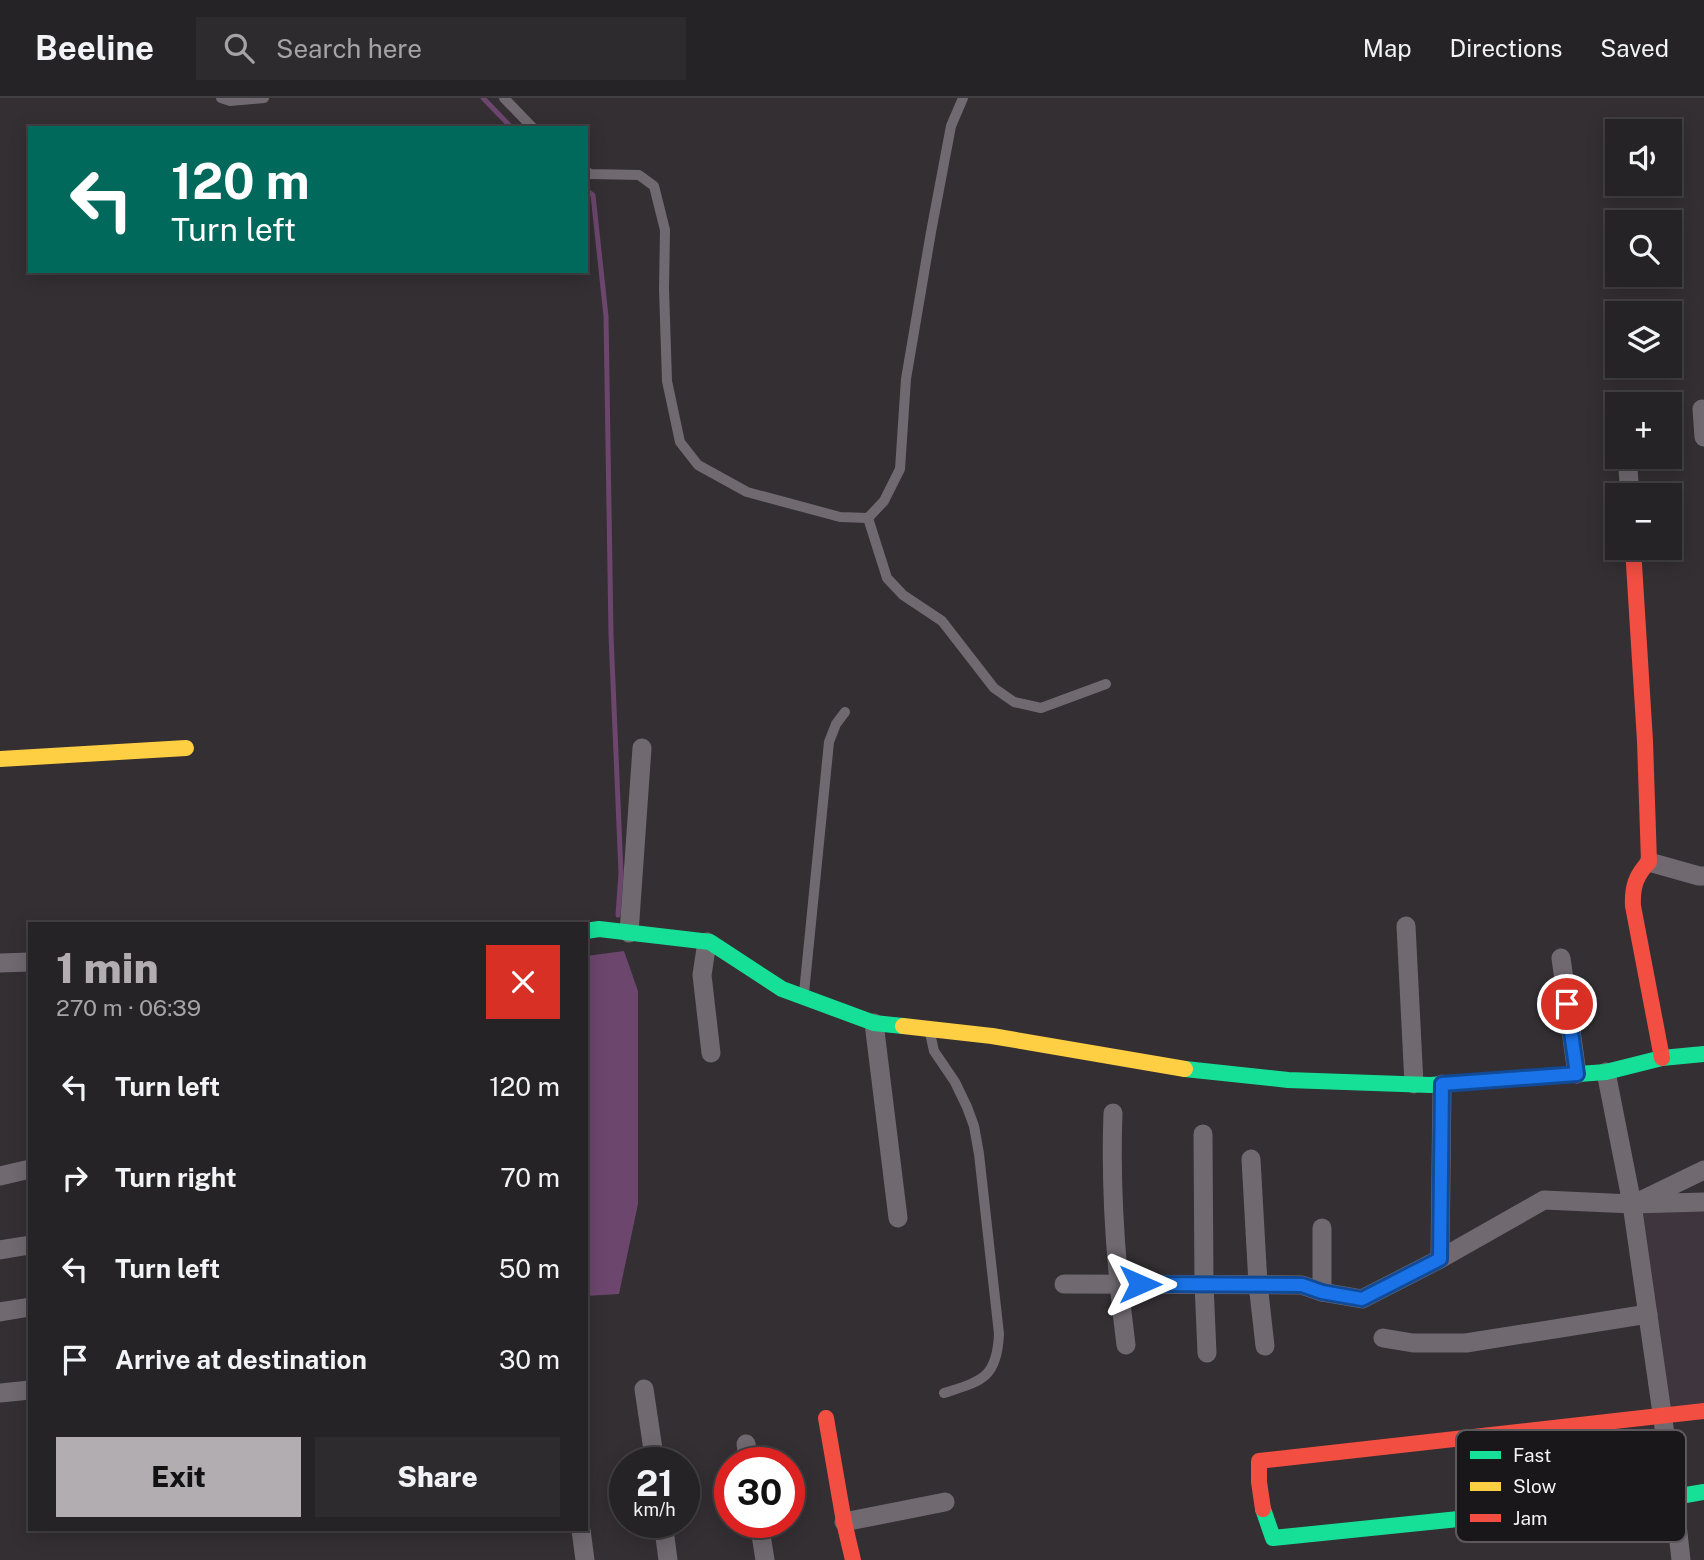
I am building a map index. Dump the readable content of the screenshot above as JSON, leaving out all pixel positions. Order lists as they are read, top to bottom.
{
  "legend": ["Fast", "Slow", "Jam"],
  "page": {
    "header": "Beeline",
    "search": "Search here",
    "nav": ["Map", "Directions", "Saved"],
    "map_buttons": ["+", "−"],
    "turn": ["120 m", "Turn left"],
    "heading": ["1 min", "270 m · 06:39"],
    "list": [
      {
        "name": "Turn left",
        "value": "120 m"
      },
      {
        "name": "Turn right",
        "value": "70 m"
      },
      {
        "name": "Turn left",
        "value": "50 m"
      },
      {
        "name": "Arrive at destination",
        "value": "30 m"
      }
    ],
    "buttons": ["Exit", "Share"],
    "speed": "21 km/h",
    "limit": "30"
  }
}
